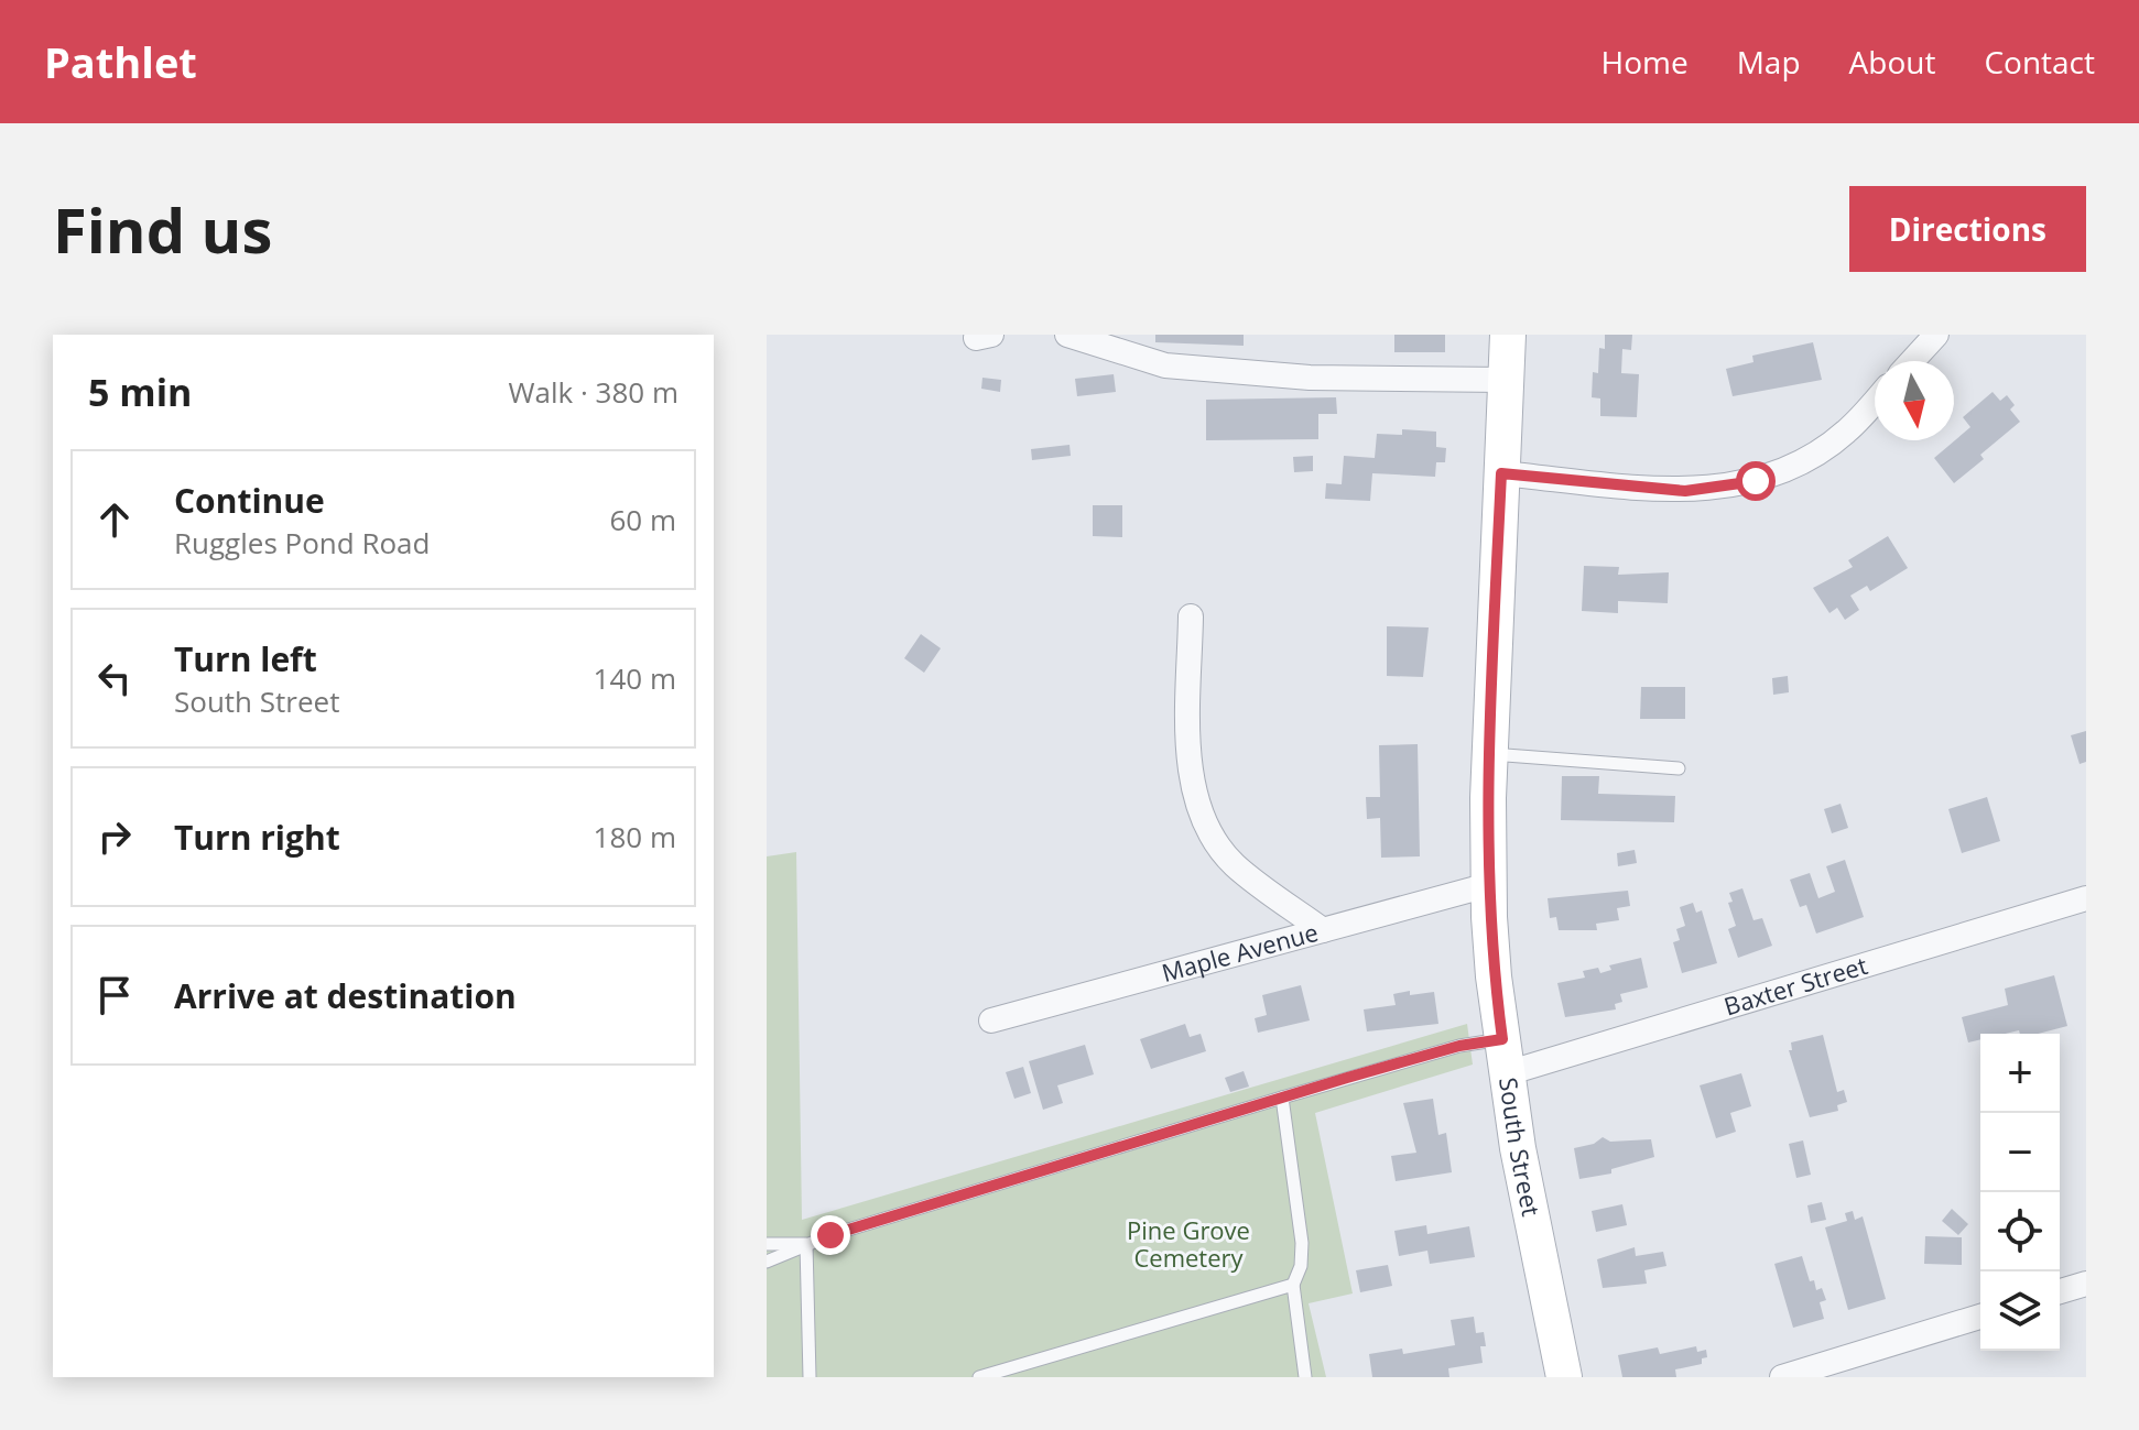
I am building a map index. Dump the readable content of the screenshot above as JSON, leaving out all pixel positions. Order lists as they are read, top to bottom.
{
  "streets": {
    "main road": ["South Street"],
    "street": ["Maple Avenue", "Baxter Street"]
  },
  "crossings": [
    ["Maple Avenue", "South Street"],
    ["Baxter Street", "South Street"]
  ],
  "parks": ["Pine Grove Cemetery"],
  "north": "bottom",
  "page": {
    "header": "Pathlet",
    "nav": [
      "Home",
      "Map",
      "About",
      "Contact"
    ],
    "buttons": "Directions",
    "title": "Find us",
    "heading": ["5 min", "Walk · 380 m"],
    "list": [
      ["Continue", "Ruggles Pond Road", "60 m"],
      ["Turn left", "South Street", "140 m"],
      ["Turn right", "180 m"],
      "Arrive at destination"
    ],
    "map_buttons": ["+", "−"]
  }
}
